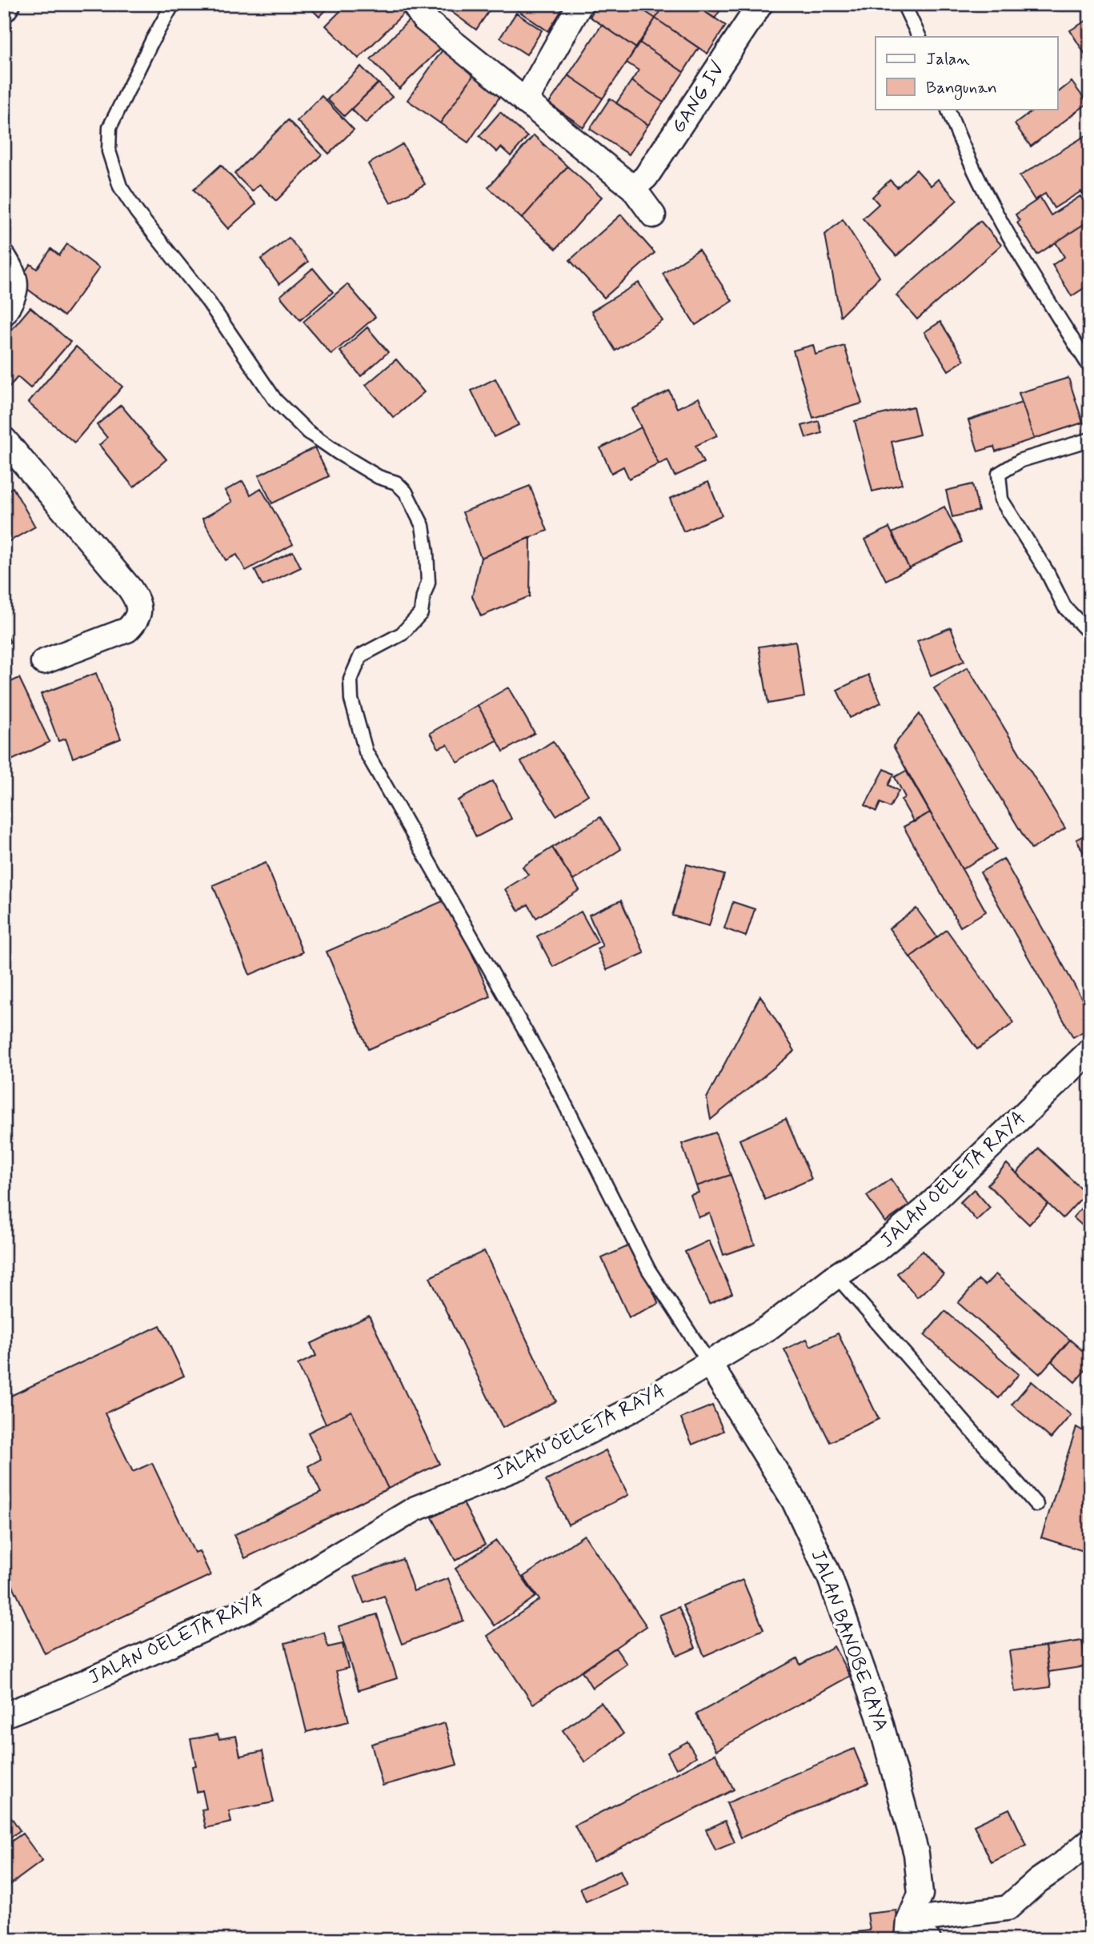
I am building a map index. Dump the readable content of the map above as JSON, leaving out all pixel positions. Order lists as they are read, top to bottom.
{
  "streets": {
    "street": ["GANG IV", "JALAN OELETA RAYA", "JALAN BANOBE RAYA"]
  },
  "crossings": [
    ["JALAN OELETA RAYA", "JALAN BANOBE RAYA"]
  ],
  "legend": ["Jalan", "Bangunan"]
}
